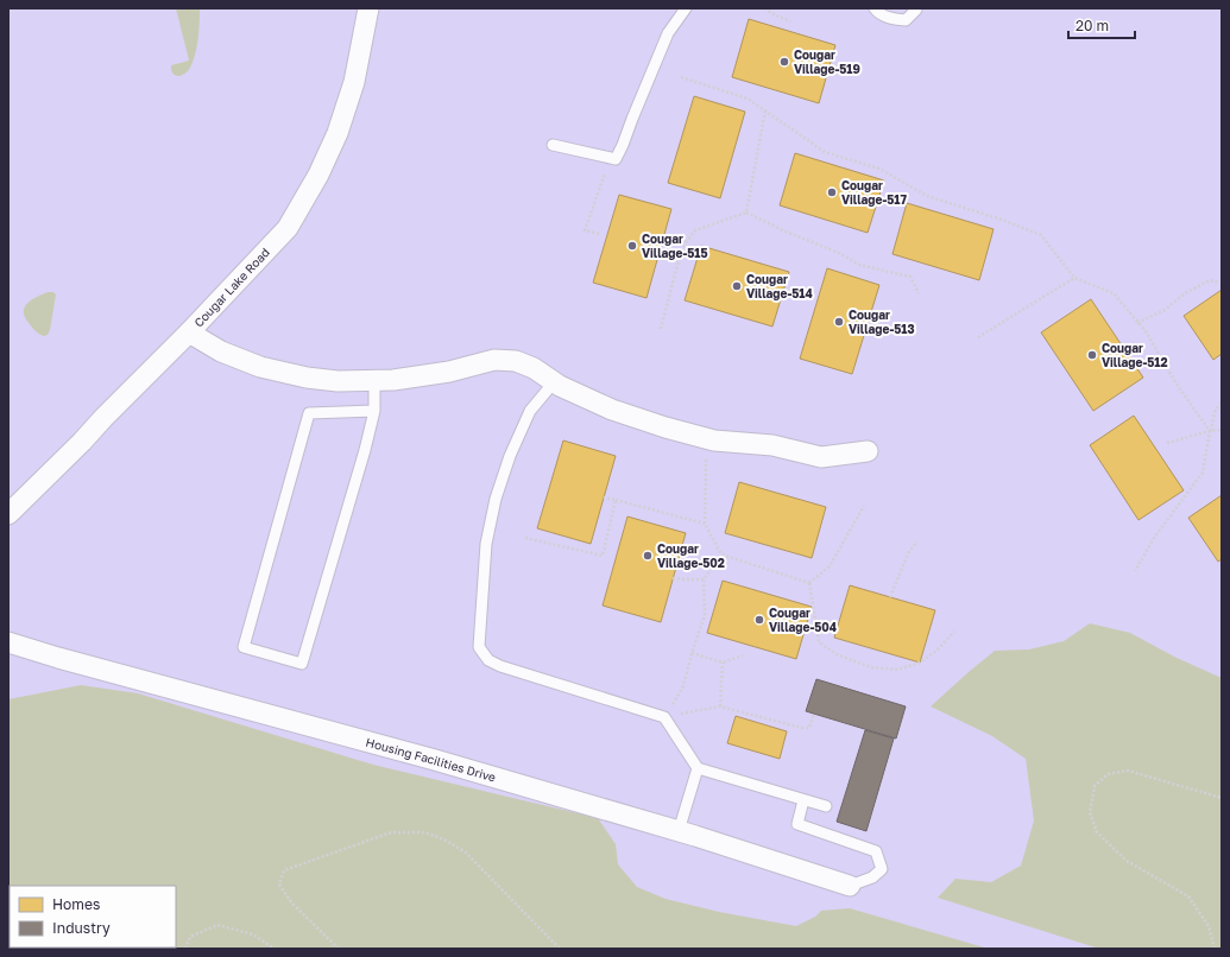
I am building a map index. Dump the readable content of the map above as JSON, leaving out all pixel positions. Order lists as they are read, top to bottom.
{
  "streets": {
    "street": ["Cougar Lake Road", "Housing Facilities Drive"]
  },
  "places": [
    "Cougar Village-519",
    "Cougar Village-517",
    "Cougar Village-515",
    "Cougar Village-514",
    "Cougar Village-513",
    "Cougar Village-512",
    "Cougar Village-502",
    "Cougar Village-504"
  ],
  "legend": ["Homes", "Industry"],
  "scale_bar": "20 m"
}
